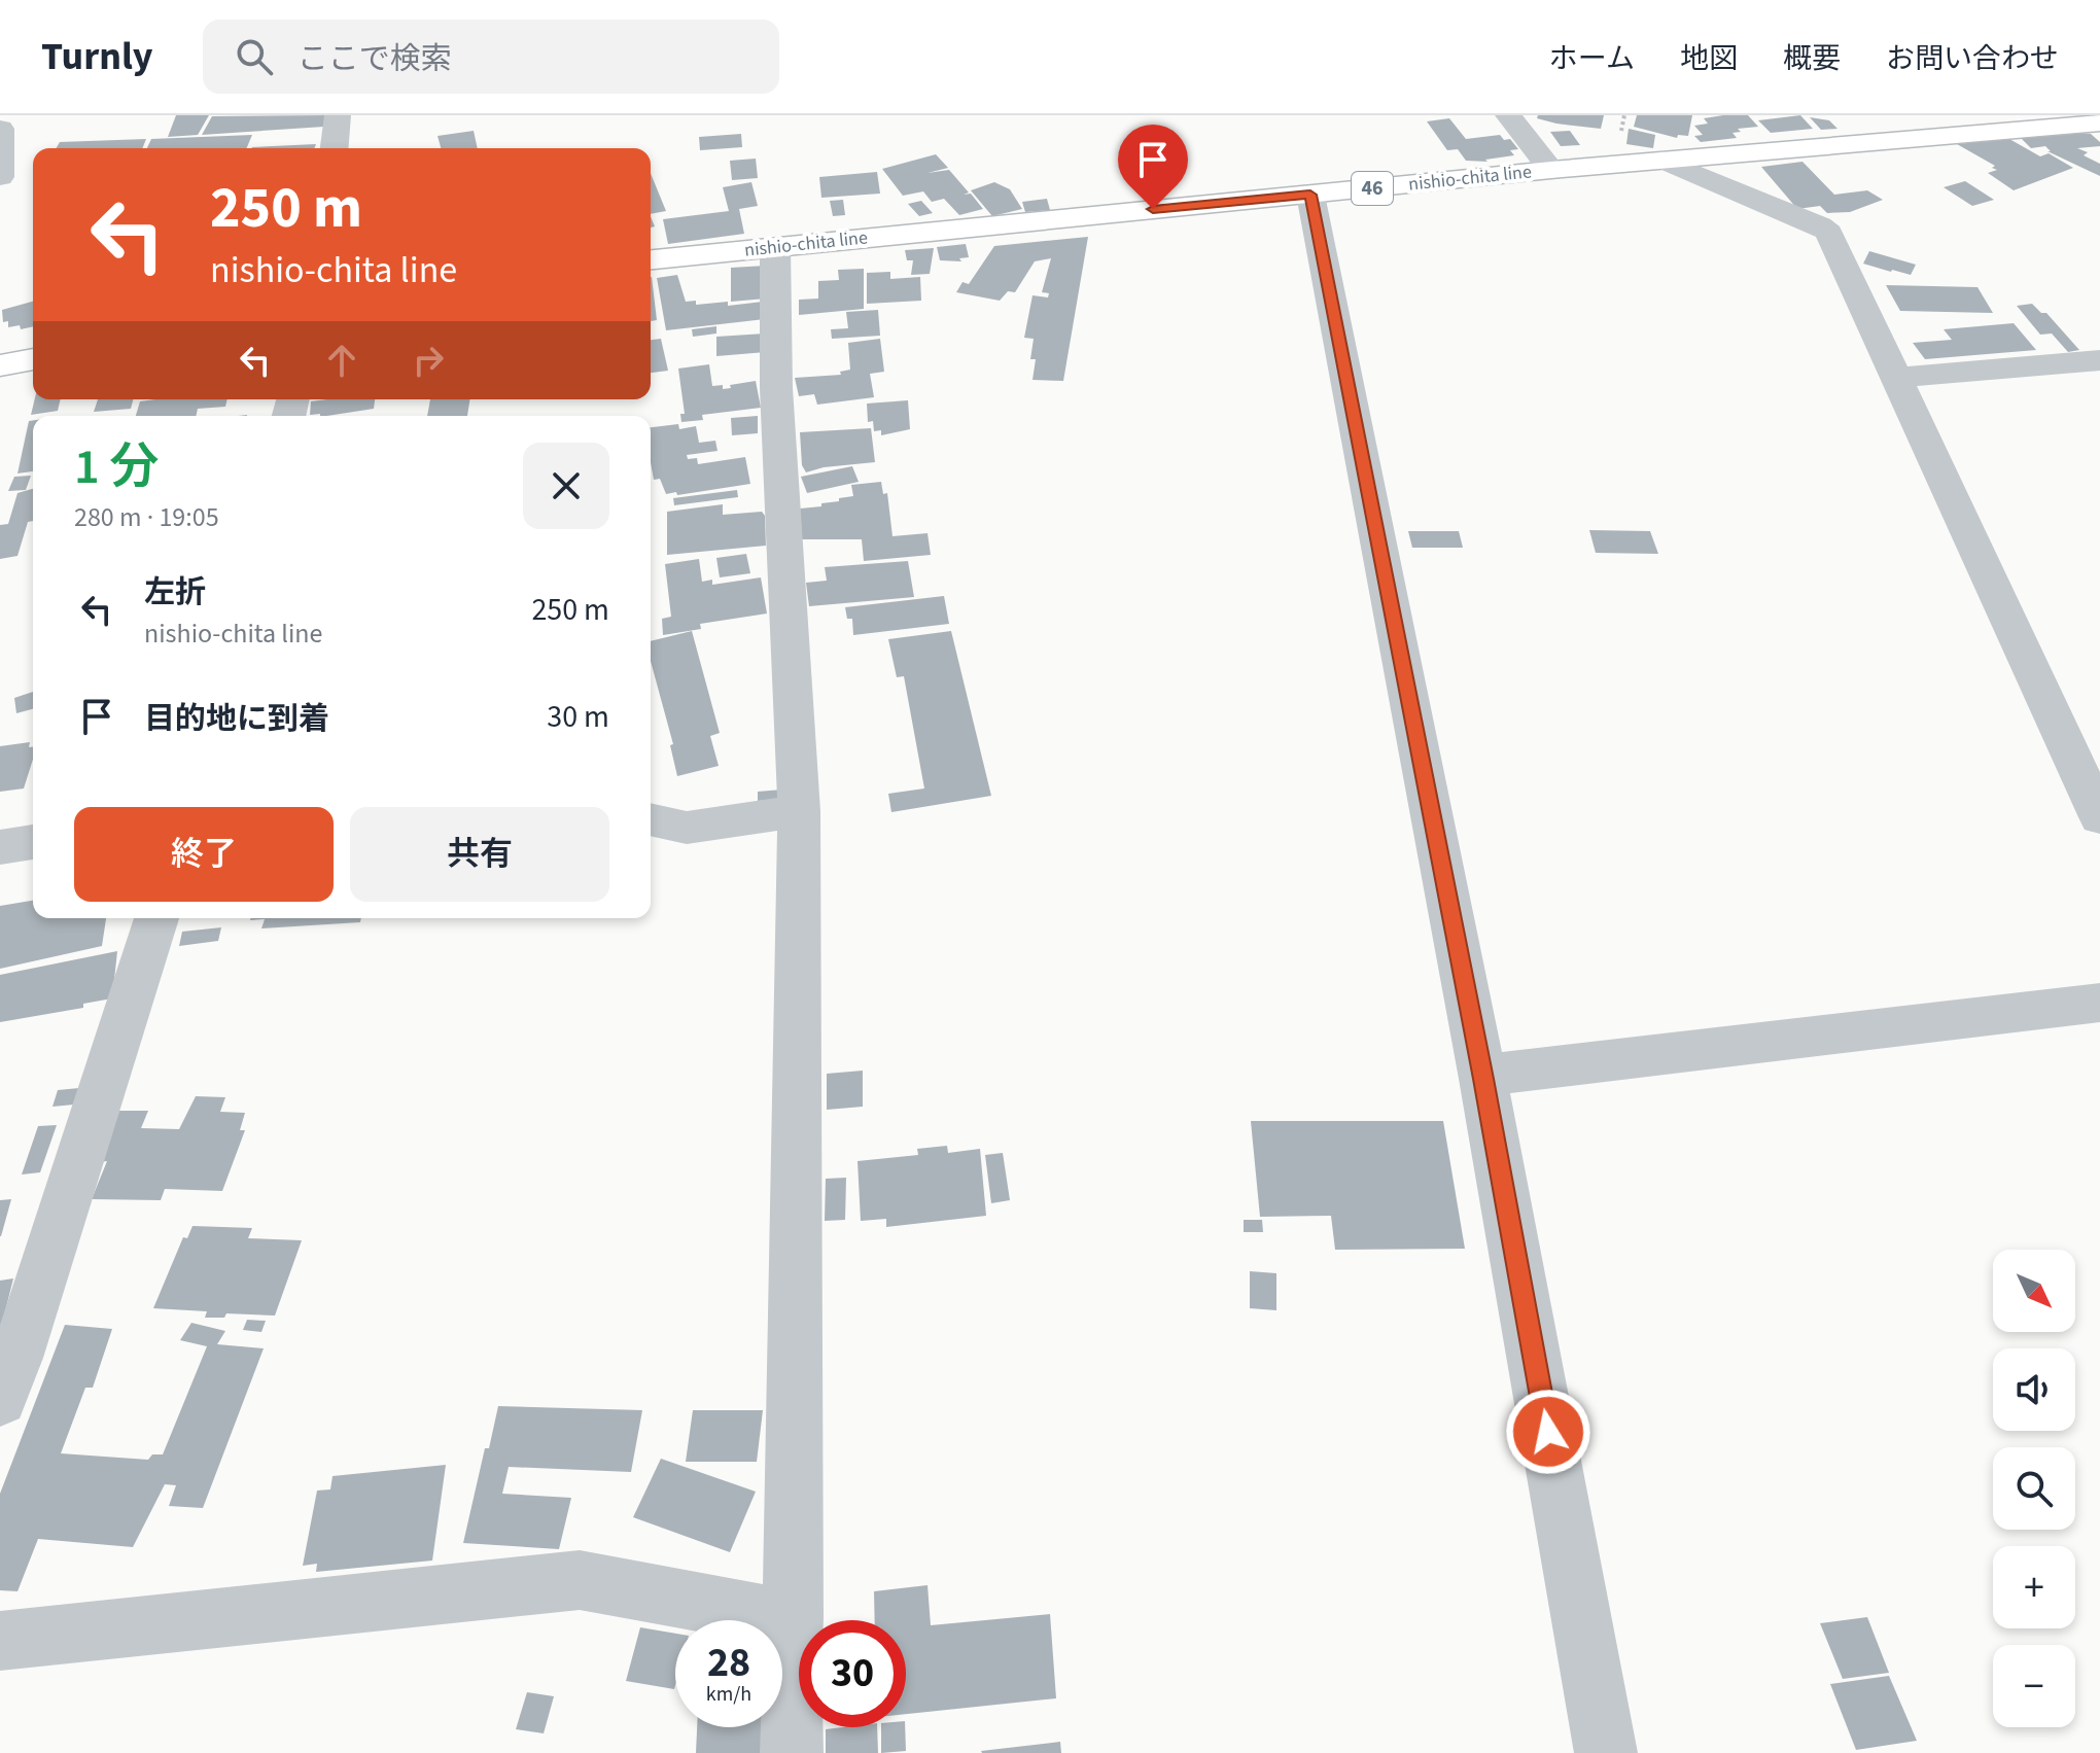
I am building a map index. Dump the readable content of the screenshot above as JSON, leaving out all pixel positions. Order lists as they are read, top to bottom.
{
  "streets": {
    "main road": ["nishio-chita line", "46"]
  },
  "north": "bottom right",
  "page": {
    "header": "Turnly",
    "search": "ここで検索",
    "nav": [
      "ホーム",
      "地図",
      "概要",
      "お問い合わせ"
    ],
    "turn": ["250 m", "nishio-chita line"],
    "heading": ["1 分", "280 m · 19:05"],
    "list": [
      {
        "name": "左折",
        "note": "nishio-chita line",
        "value": "250 m"
      },
      {
        "name": "目的地に到着",
        "value": "30 m"
      }
    ],
    "buttons": ["終了", "共有"],
    "map_buttons": ["+", "−"],
    "speed": "28 km/h",
    "limit": "30"
  }
}
